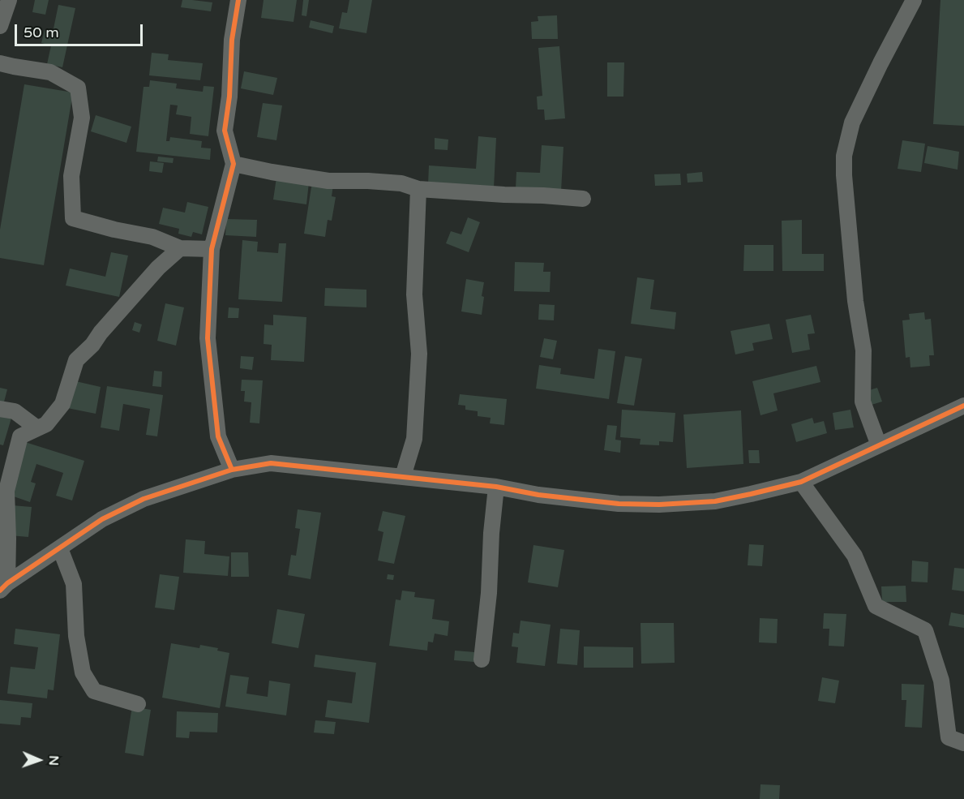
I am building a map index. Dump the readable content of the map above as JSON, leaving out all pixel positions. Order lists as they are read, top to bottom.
{
  "scale_bar": "50 m",
  "north": "right"
}
